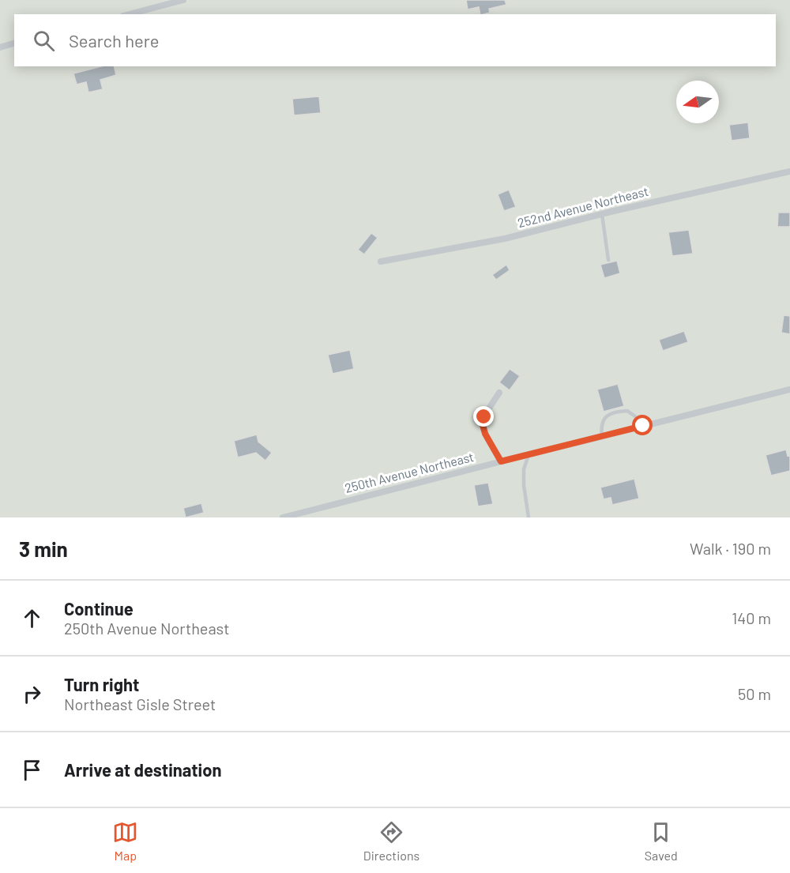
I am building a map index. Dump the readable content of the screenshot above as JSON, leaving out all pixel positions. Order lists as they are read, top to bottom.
{
  "streets": {
    "street": ["252nd Avenue Northeast", "250th Avenue Northeast"]
  },
  "north": "left",
  "page": {
    "search": "Search here",
    "heading": ["3 min", "Walk · 190 m"],
    "list": [
      ["Continue", "250th Avenue Northeast", "140 m"],
      ["Turn right", "Northeast Gisle Street", "50 m"],
      "Arrive at destination"
    ],
    "nav": ["Map", "Directions", "Saved"]
  }
}
